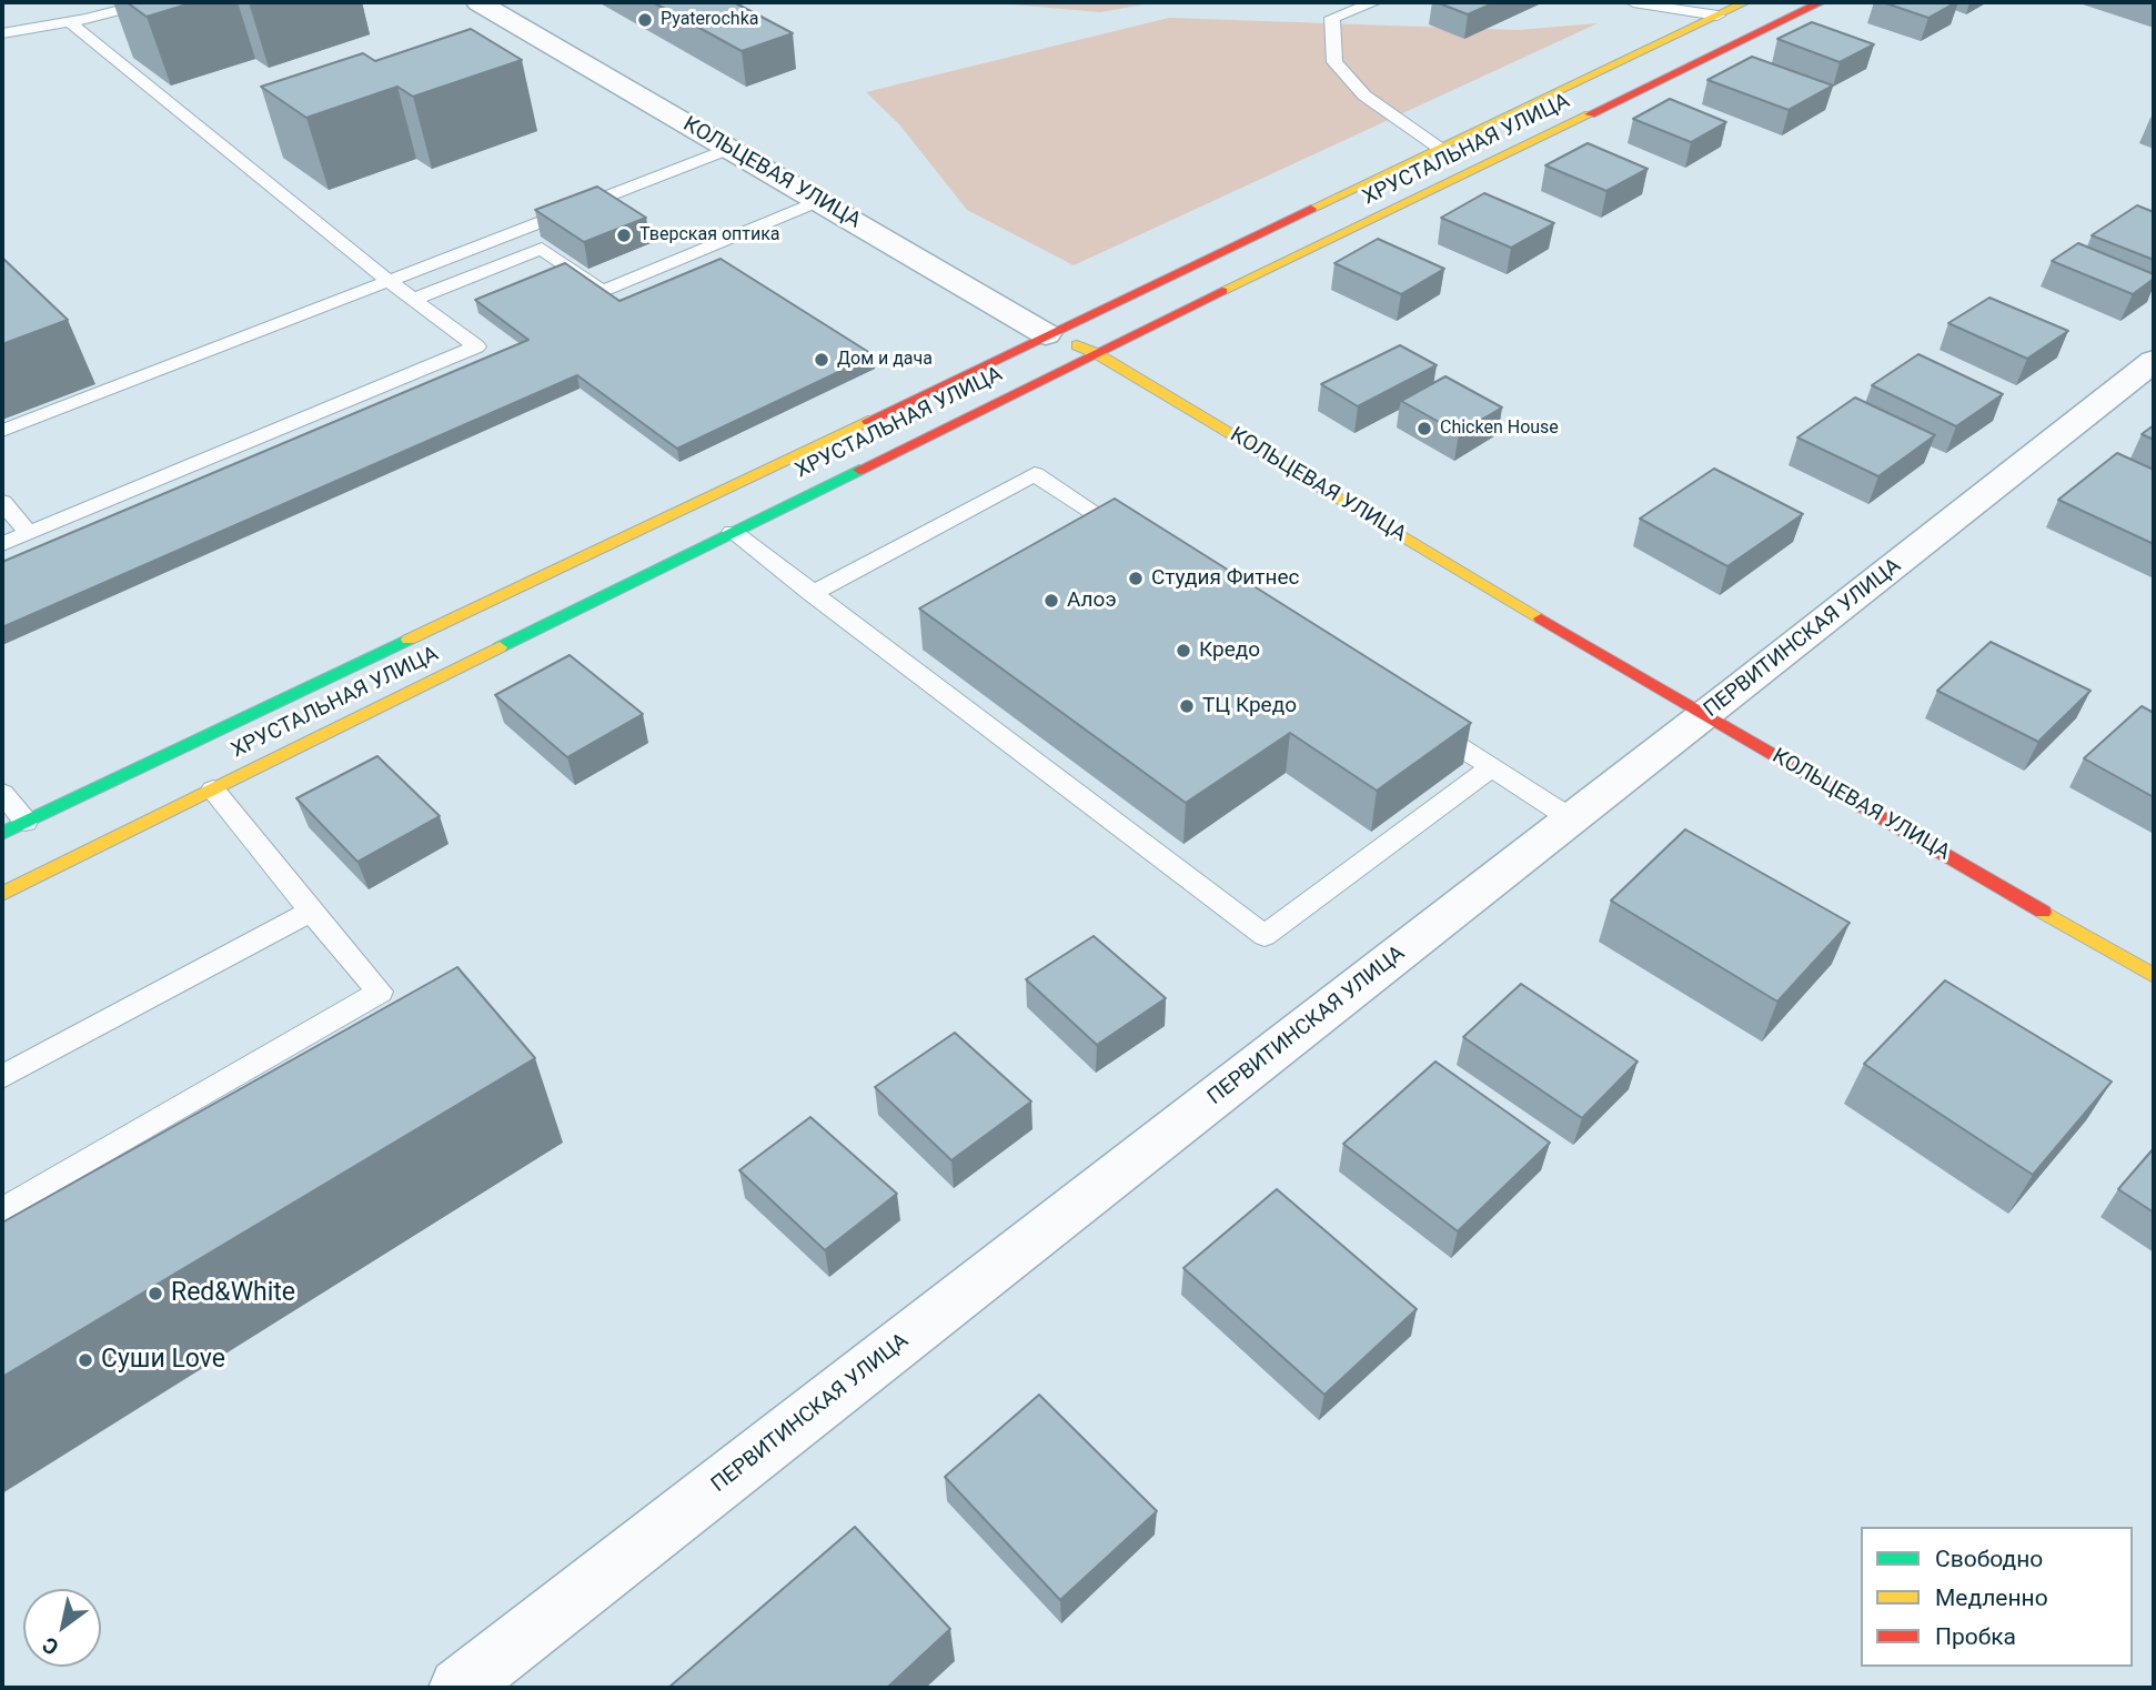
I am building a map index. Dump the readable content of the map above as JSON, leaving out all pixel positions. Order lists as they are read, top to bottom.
{
  "streets": {
    "main road": ["ХРУСТАЛЬНАЯ УЛИЦА", "КОЛЬЦЕВАЯ УЛИЦА"],
    "street": ["ПЕРВИТИНСКАЯ УЛИЦА"]
  },
  "crossings": [
    ["ХРУСТАЛЬНАЯ УЛИЦА", "КОЛЬЦЕВАЯ УЛИЦА"],
    ["КОЛЬЦЕВАЯ УЛИЦА", "ПЕРВИТИНСКАЯ УЛИЦА"]
  ],
  "places": [
    "Pyaterochka",
    "Тверская оптика",
    "Дом и дача",
    "Chicken House",
    "Студия Фитнес",
    "Алоэ",
    "Кредо",
    "ТЦ Кредо",
    "Red&White",
    "Суши Love"
  ],
  "legend": ["Свободно", "Медленно", "Пробка"],
  "north": "bottom left"
}
